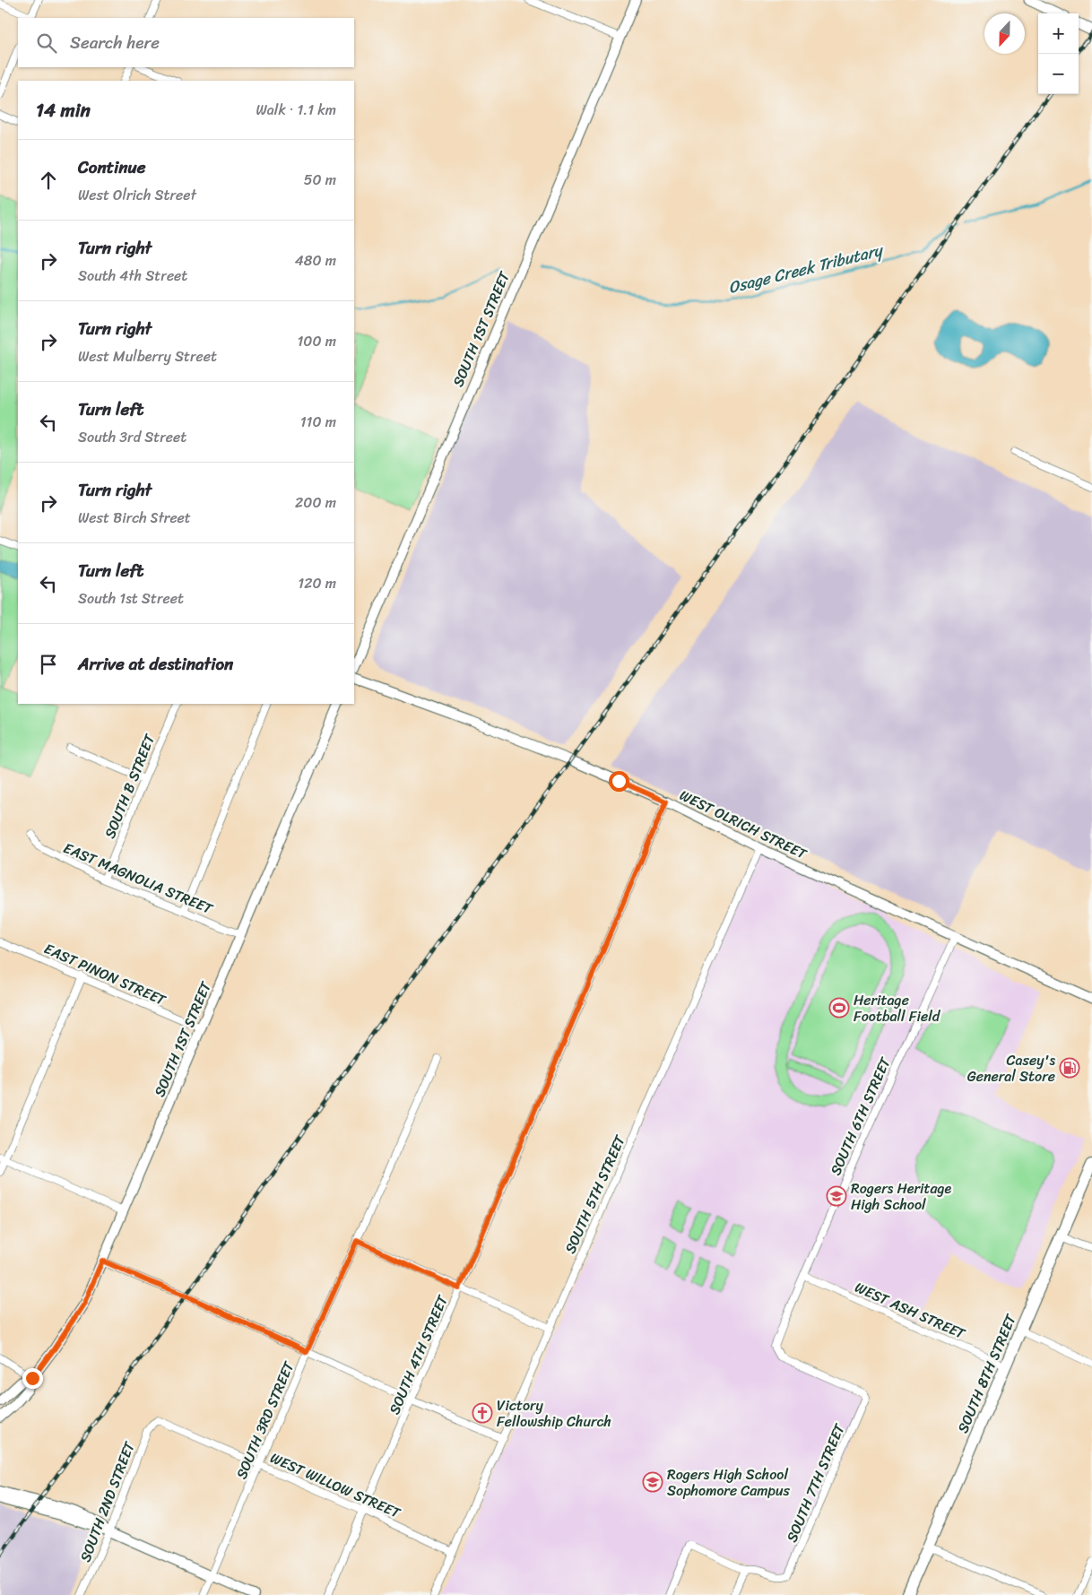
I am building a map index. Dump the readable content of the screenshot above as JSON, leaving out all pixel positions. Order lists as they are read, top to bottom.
{
  "streets": {
    "main road": ["SOUTH 8TH STREET"],
    "street": [
      "SOUTH 1ST STREET",
      "SOUTH B STREET",
      "WEST OLRICH STREET",
      "EAST MAGNOLIA STREET",
      "EAST PINON STREET",
      "SOUTH 6TH STREET",
      "SOUTH 5TH STREET",
      "WEST ASH STREET",
      "SOUTH 4TH STREET",
      "SOUTH 3RD STREET",
      "SOUTH 7TH STREET",
      "WEST WILLOW STREET",
      "SOUTH 2ND STREET"
    ]
  },
  "crossings": [
    ["SOUTH 1ST STREET", "EAST MAGNOLIA STREET"],
    ["SOUTH 1ST STREET", "EAST PINON STREET"],
    ["SOUTH B STREET", "EAST MAGNOLIA STREET"],
    ["WEST OLRICH STREET", "SOUTH 6TH STREET"],
    ["WEST OLRICH STREET", "SOUTH 5TH STREET"],
    ["WEST OLRICH STREET", "SOUTH 4TH STREET"],
    ["SOUTH 6TH STREET", "WEST ASH STREET"],
    ["SOUTH 6TH STREET", "SOUTH 7TH STREET"],
    ["SOUTH 5TH STREET", "WEST WILLOW STREET"],
    ["WEST ASH STREET", "SOUTH 8TH STREET"],
    ["SOUTH 4TH STREET", "WEST WILLOW STREET"],
    ["SOUTH 3RD STREET", "WEST WILLOW STREET"],
    ["WEST WILLOW STREET", "SOUTH 2ND STREET"]
  ],
  "water": ["Osage Creek Tributary"],
  "places": {
    "sports": ["Heritage Football Field"],
    "fuel station": ["Casey's General Store"],
    "school or university": ["Rogers Heritage High School", "Rogers High School Sophomore Campus"],
    "church": ["Victory Fellowship Church"]
  },
  "north": "bottom",
  "page": {
    "map_buttons": ["+", "−"],
    "search": "Search here",
    "heading": ["14 min", "Walk · 1.1 km"],
    "list": [
      ["Continue", "West Olrich Street", "50 m"],
      ["Turn right", "South 4th Street", "480 m"],
      ["Turn right", "West Mulberry Street", "100 m"],
      ["Turn left", "South 3rd Street", "110 m"],
      ["Turn right", "West Birch Street", "200 m"],
      ["Turn left", "South 1st Street", "120 m"],
      "Arrive at destination"
    ]
  }
}
